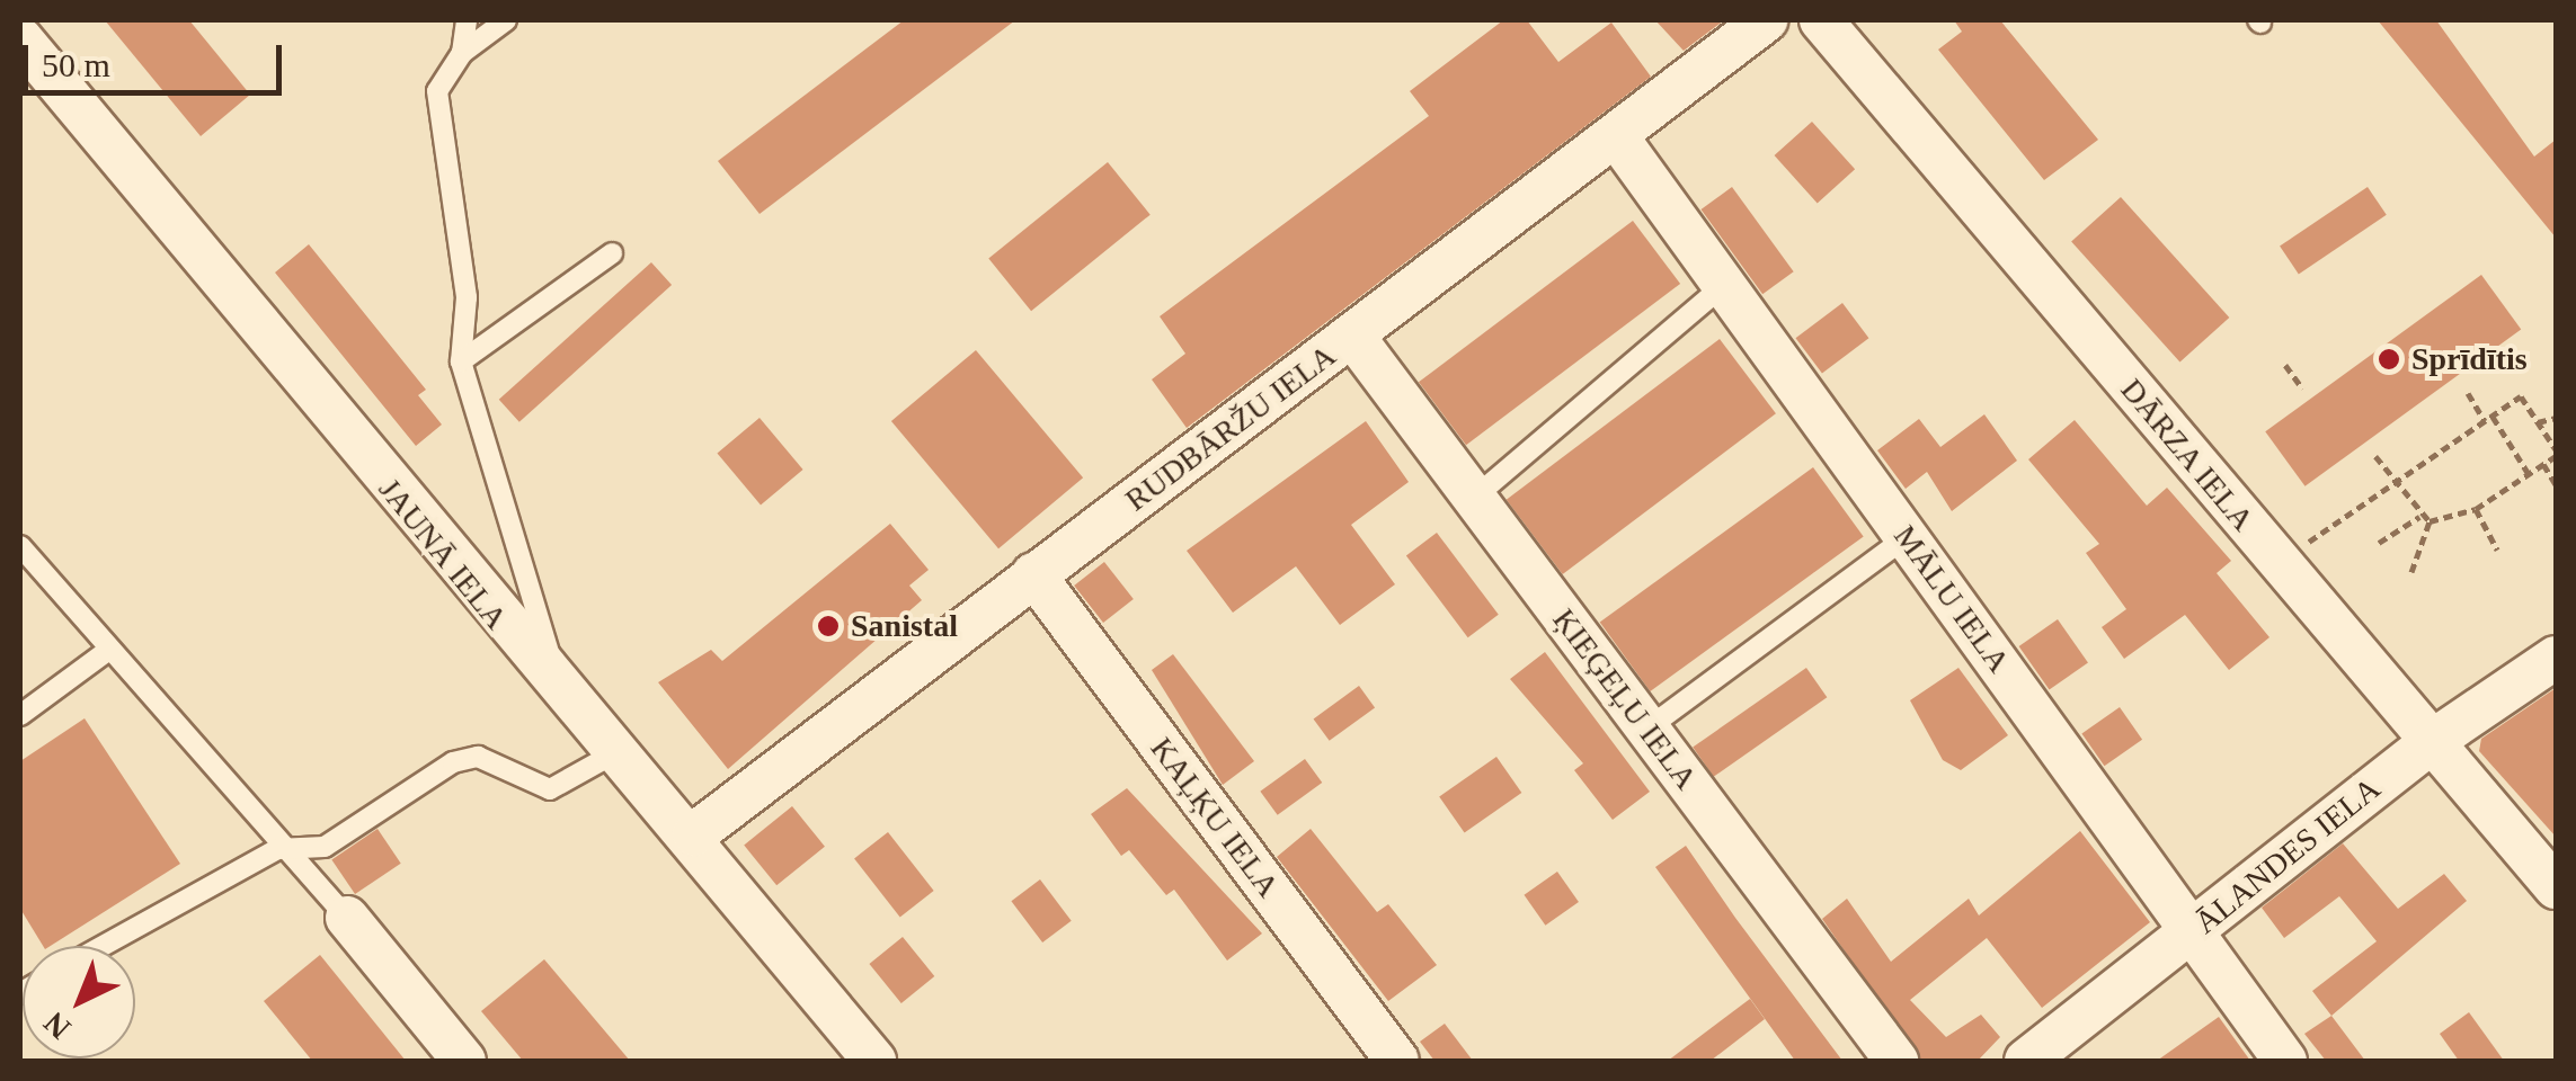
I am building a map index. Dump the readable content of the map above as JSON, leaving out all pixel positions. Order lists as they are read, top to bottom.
{
  "streets": {
    "street": [
      "RUDBĀRŽU IELA",
      "DĀRZA IELA",
      "JAUNĀ IELA",
      "MĀLU IELA",
      "ĶIEĢEĻU IELA",
      "KAĻĶU IELA",
      "ĀLANDES IELA"
    ]
  },
  "crossings": [
    ["RUDBĀRŽU IELA", "JAUNĀ IELA"],
    ["RUDBĀRŽU IELA", "MĀLU IELA"],
    ["RUDBĀRŽU IELA", "ĶIEĢEĻU IELA"],
    ["RUDBĀRŽU IELA", "KAĻĶU IELA"],
    ["DĀRZA IELA", "ĀLANDES IELA"],
    ["MĀLU IELA", "ĀLANDES IELA"]
  ],
  "places": ["Sprīdītis", "Sanistal"],
  "scale_bar": "50 m",
  "north": "bottom left"
}
